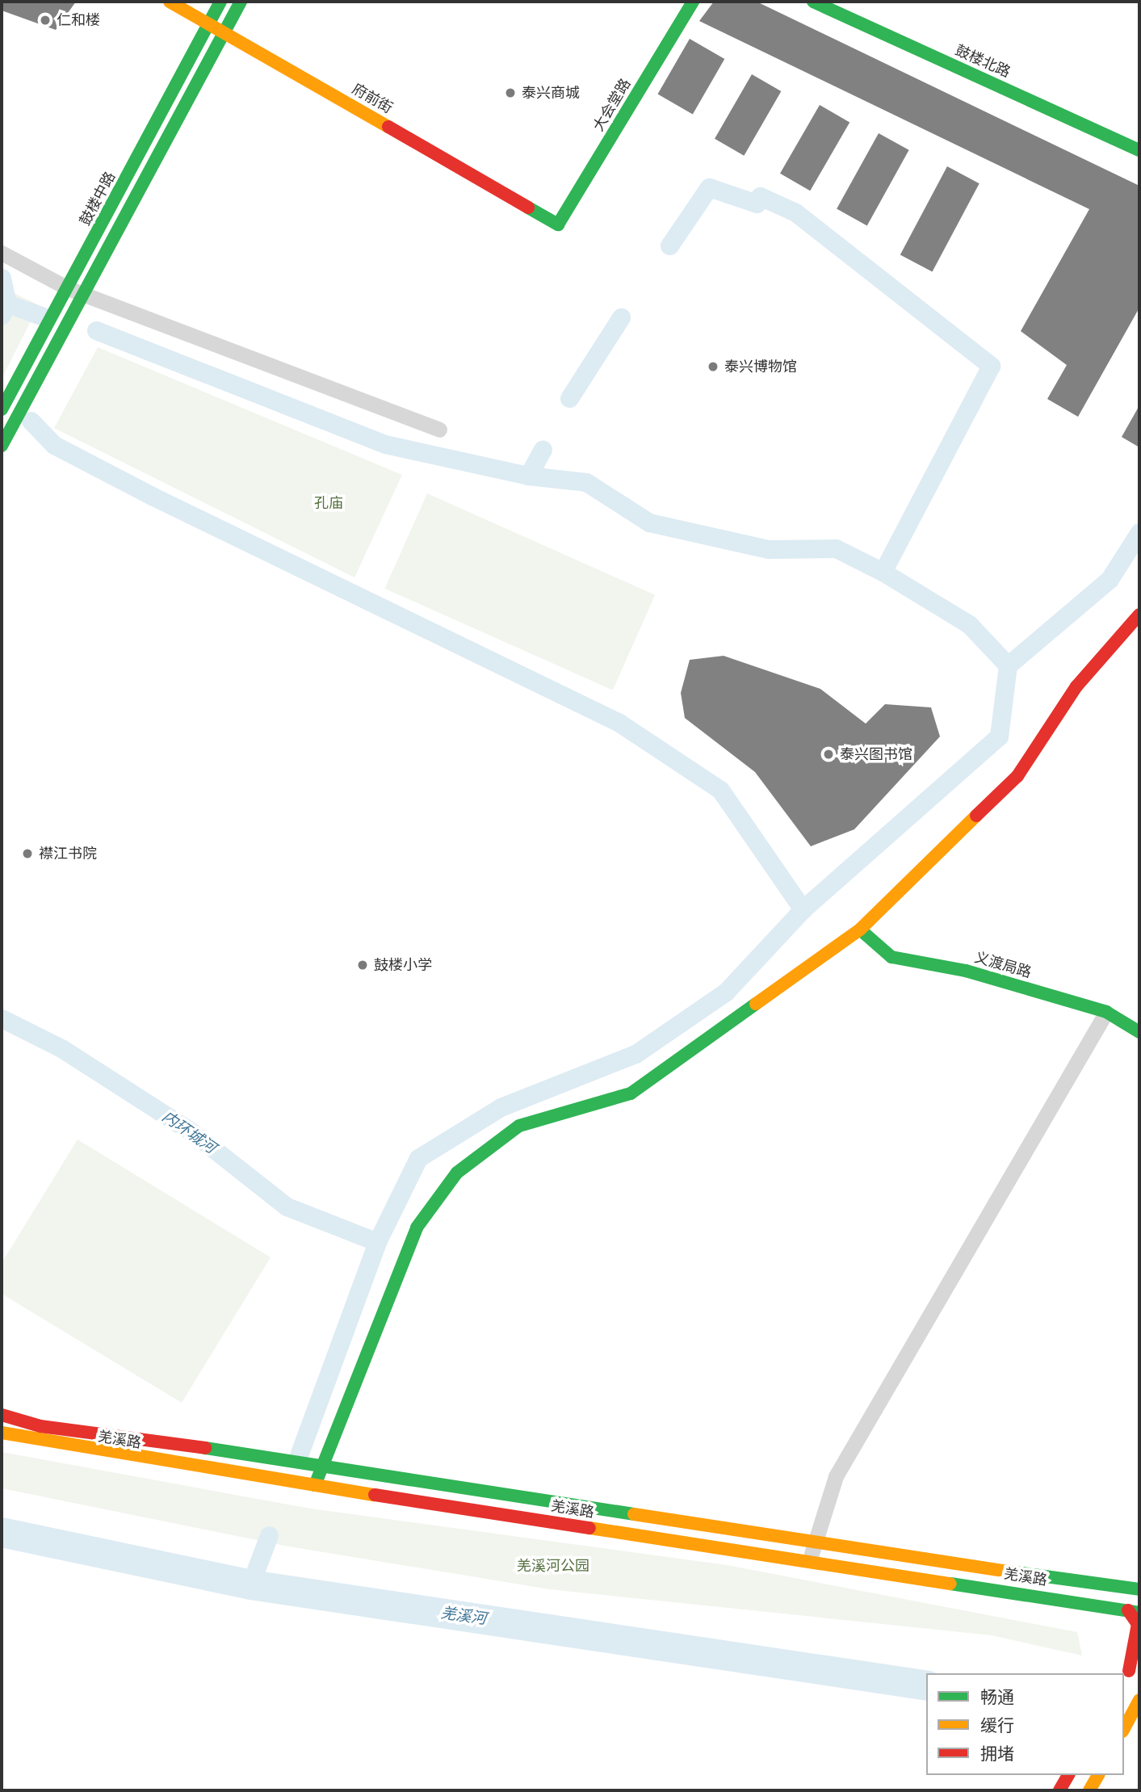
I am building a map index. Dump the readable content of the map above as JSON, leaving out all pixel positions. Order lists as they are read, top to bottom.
{
  "streets": {
    "street": [
      "鼓楼北路",
      "府前街",
      "大会堂路",
      "鼓楼中路",
      "义渡局路",
      "羌溪路"
    ]
  },
  "crossings": [
    ["府前街", "大会堂路"],
    ["府前街", "鼓楼中路"]
  ],
  "water": ["内环城河", "羌溪河"],
  "parks": ["孔庙", "羌溪河公园"],
  "places": [
    "仁和楼",
    "泰兴商城",
    "泰兴博物馆",
    "泰兴图书馆",
    "襟江书院",
    "鼓楼小学"
  ],
  "legend": ["畅通", "缓行", "拥堵"]
}
